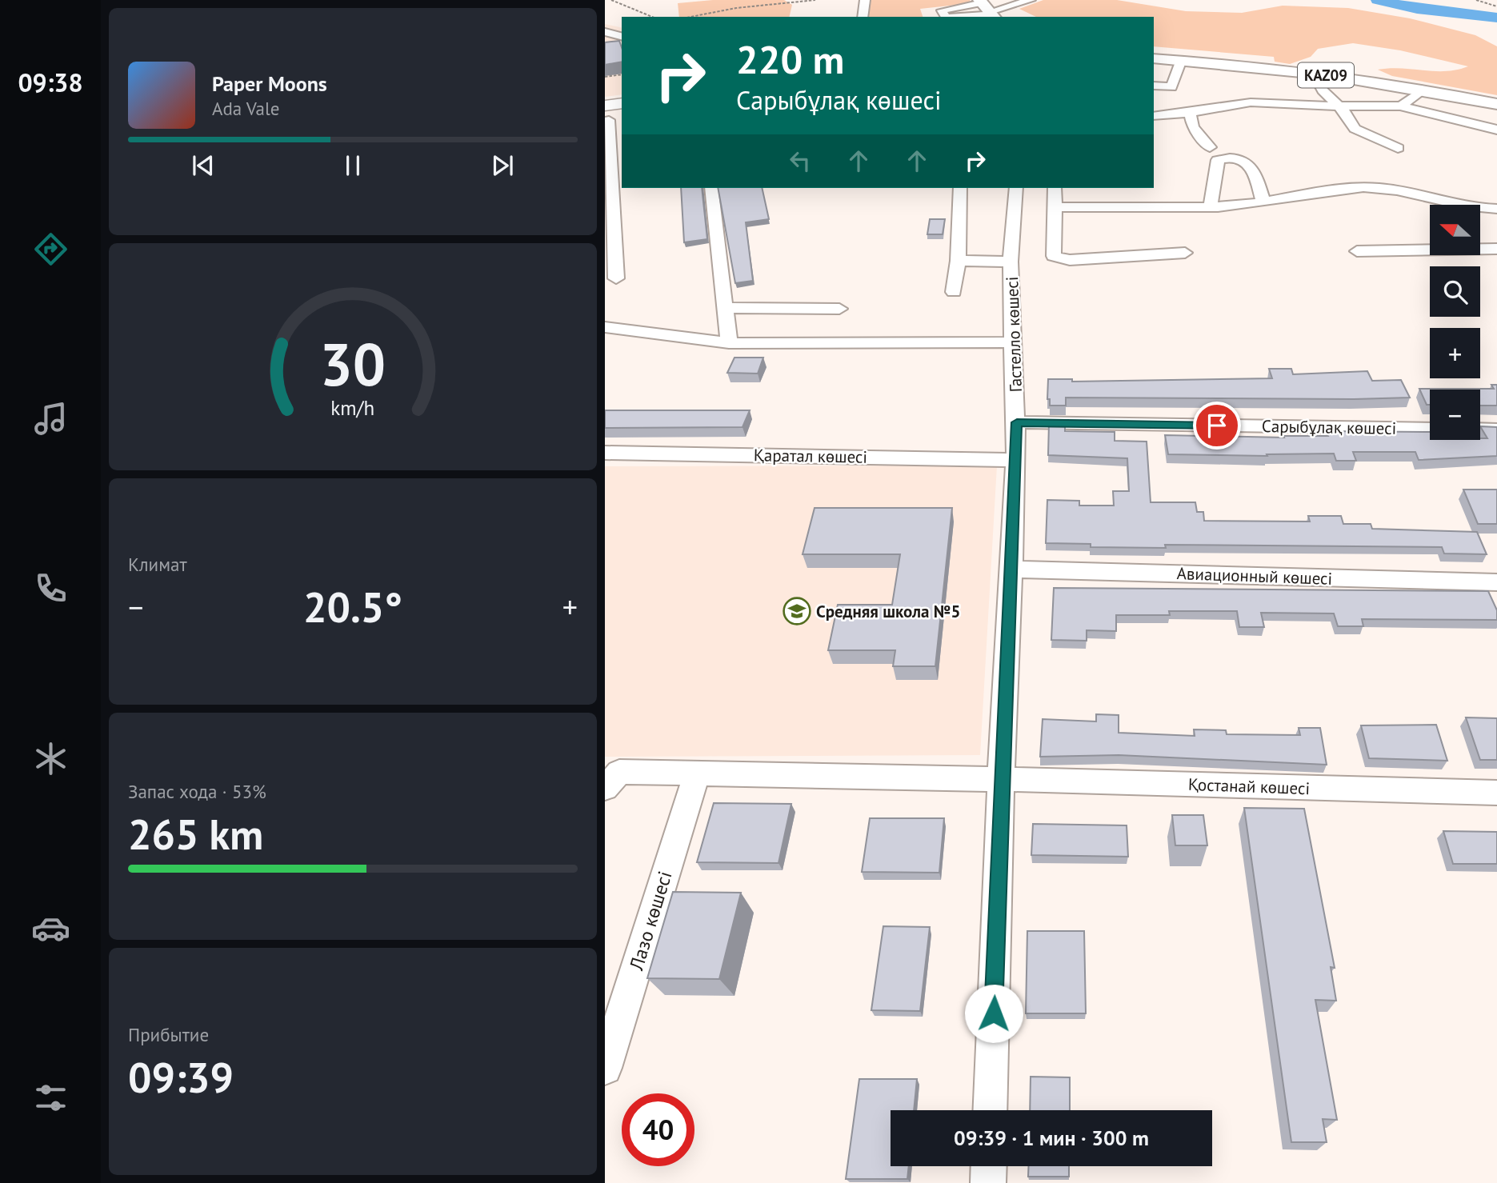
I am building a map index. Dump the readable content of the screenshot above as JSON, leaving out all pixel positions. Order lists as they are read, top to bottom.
{
  "streets": {
    "highway": ["KAZ09"],
    "street": [
      "Гастелло көшесі",
      "Сарыбұлақ көшесі",
      "Қаратал көшесі",
      "Авиационный көшесі",
      "Қостанай көшесі",
      "Лазо көшесі"
    ]
  },
  "crossings": [
    ["Гастелло көшесі", "Сарыбұлақ көшесі"],
    ["Гастелло көшесі", "Қаратал көшесі"],
    ["Гастелло көшесі", "Авиационный көшесі"],
    ["Гастелло көшесі", "Қостанай көшесі"]
  ],
  "places": {
    "school or university": ["Средняя школа №5"]
  },
  "north": "left",
  "page": {
    "tabs": "09:38",
    "turn": ["220 m", "Сарыбұлақ көшесі"],
    "song": ["Paper Moons", "Ada Vale"],
    "map_buttons": ["+", "−"],
    "tile": [
      "Климат",
      ["Запас хода · 53%", "265 km"],
      ["Прибытие", "09:39"]
    ],
    "heat": ["−", "20.5°", "+"],
    "limit": "40",
    "trip": "09:39 · 1 мин · 300 m",
    "gauge": ["30", "km/h"]
  }
}
